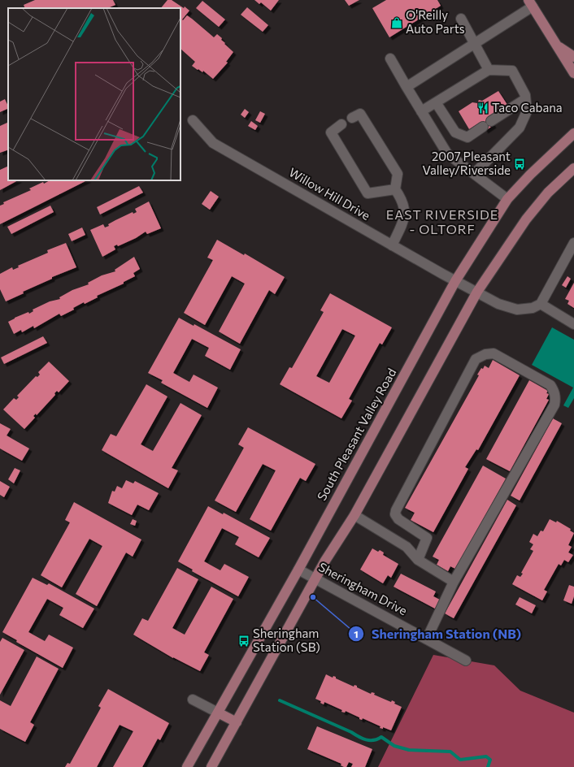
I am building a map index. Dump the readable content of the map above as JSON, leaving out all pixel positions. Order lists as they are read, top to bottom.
{
  "streets": {
    "main road": ["South Pleasant Valley Road"],
    "street": ["Willow Hill Drive", "Sheringham Drive"]
  },
  "crossings": [
    ["Willow Hill Drive", "South Pleasant Valley Road"],
    ["South Pleasant Valley Road", "Sheringham Drive"]
  ],
  "districts": ["EAST RIVERSIDE - OLTORF"],
  "places": {
    "shop": ["O'Reilly Auto Parts"],
    "restaurant": ["Taco Cabana"],
    "bus stop": ["2007 Pleasant Valley/Riverside", "Sheringham Station (SB)"],
    "other": ["Sheringham Station (NB)"]
  }
}
